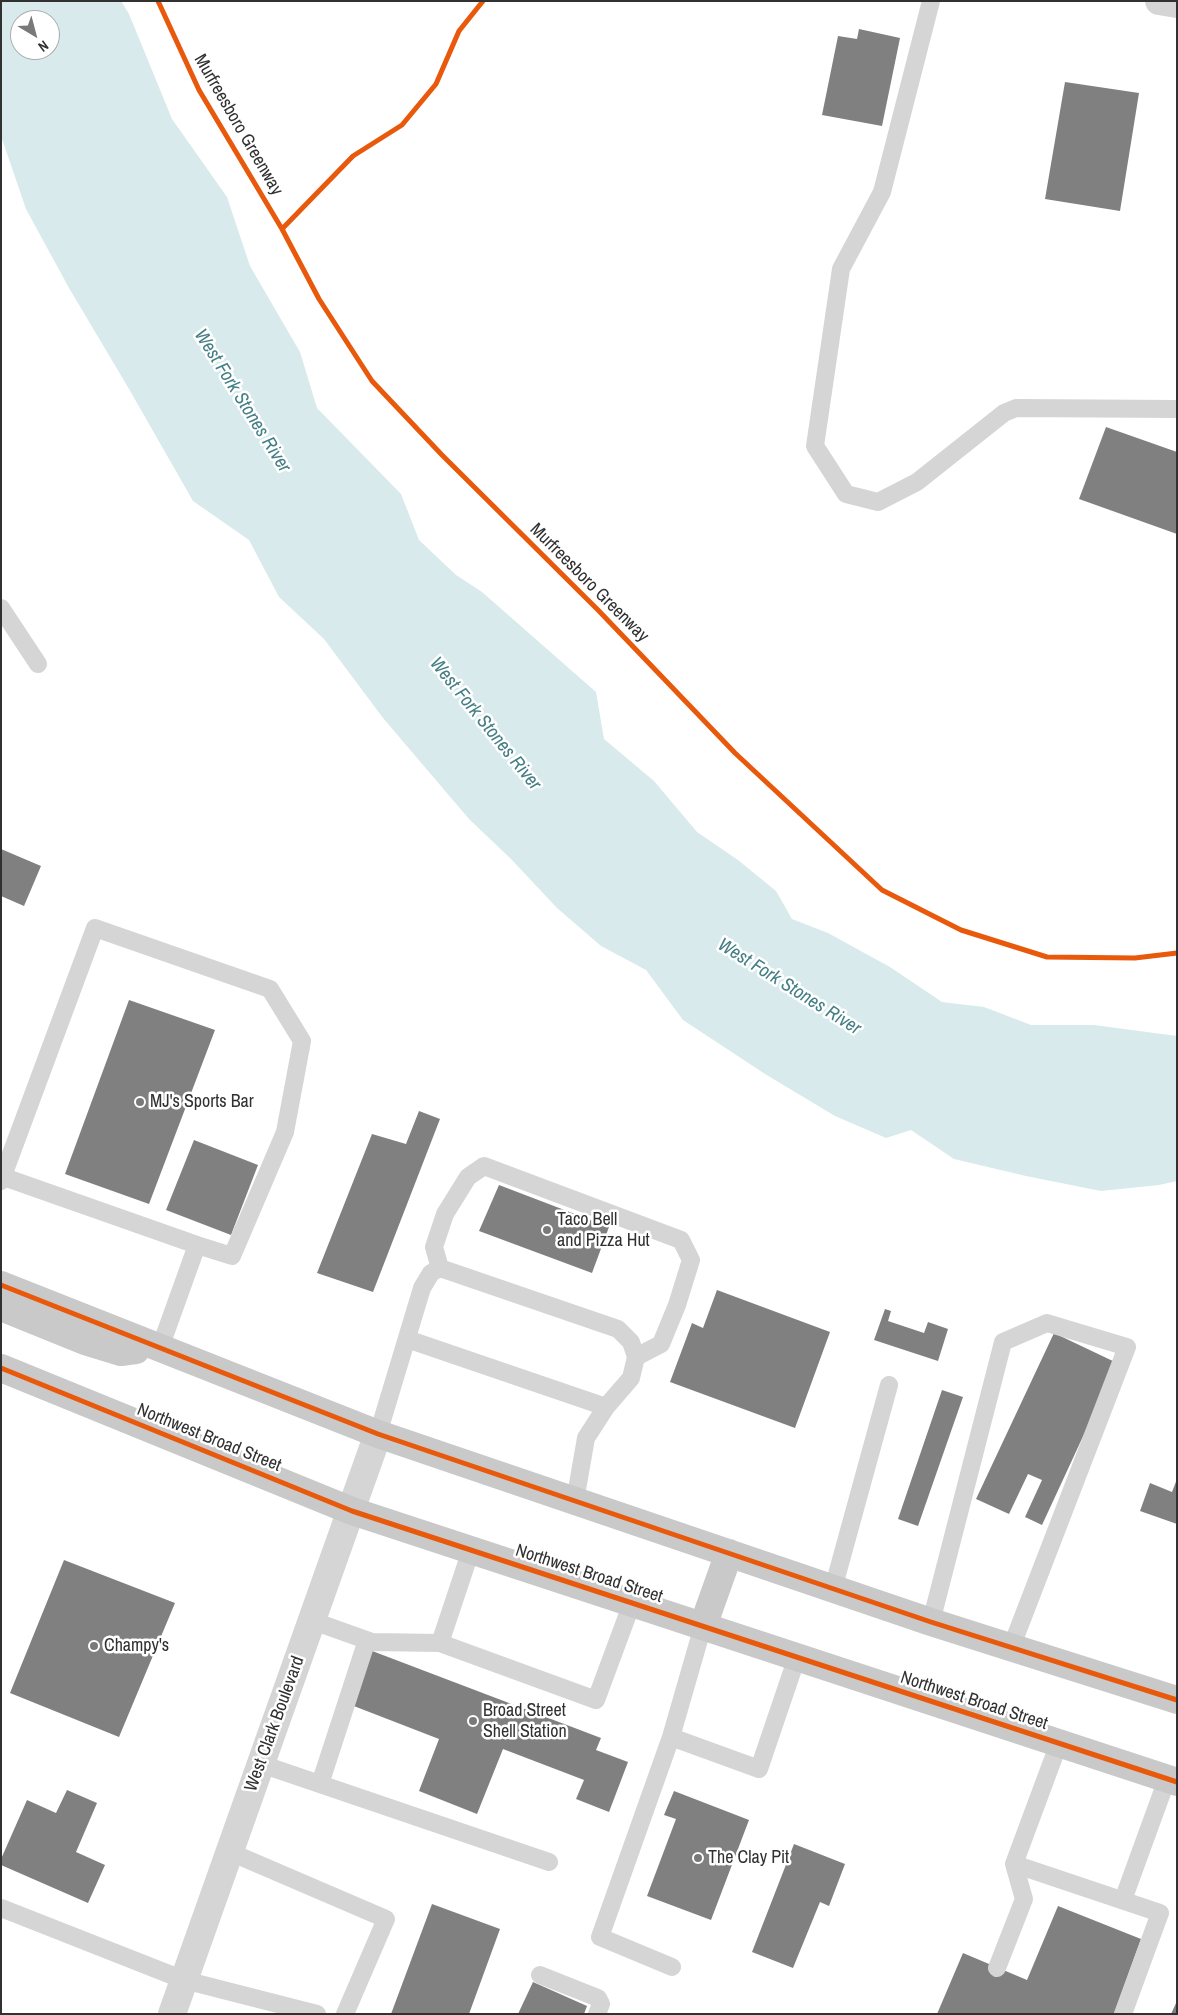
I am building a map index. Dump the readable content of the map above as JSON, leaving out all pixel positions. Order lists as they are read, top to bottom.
{
  "streets": {
    "main road": ["Northwest Broad Street"],
    "street": ["West Clark Boulevard"],
    "cycle path": ["Murfreesboro Greenway"]
  },
  "crossings": [
    ["Northwest Broad Street", "West Clark Boulevard"]
  ],
  "water": ["West Fork Stones River"],
  "places": [
    "MJ's Sports Bar",
    "Taco Bell and Pizza Hut",
    "Champy's",
    "Broad Street Shell Station",
    "The Clay Pit"
  ],
  "north": "bottom right"
}
